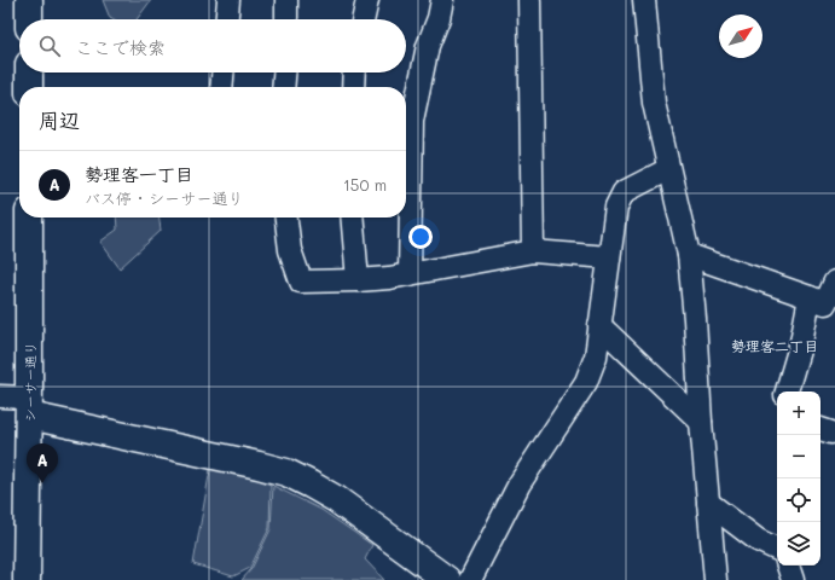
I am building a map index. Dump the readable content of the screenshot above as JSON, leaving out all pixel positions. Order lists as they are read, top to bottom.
{
  "streets": {
    "street": ["シーサー通り"]
  },
  "districts": ["勢理客二丁目"],
  "north": "top right",
  "page": {
    "search": "ここで検索",
    "heading": "周辺",
    "list": [
      {
        "mark": "A",
        "name": "勢理客一丁目",
        "note": "バス停 · シーサー通り",
        "value": "150 m"
      }
    ],
    "map_buttons": ["+", "−"],
    "pins": "A"
  }
}
